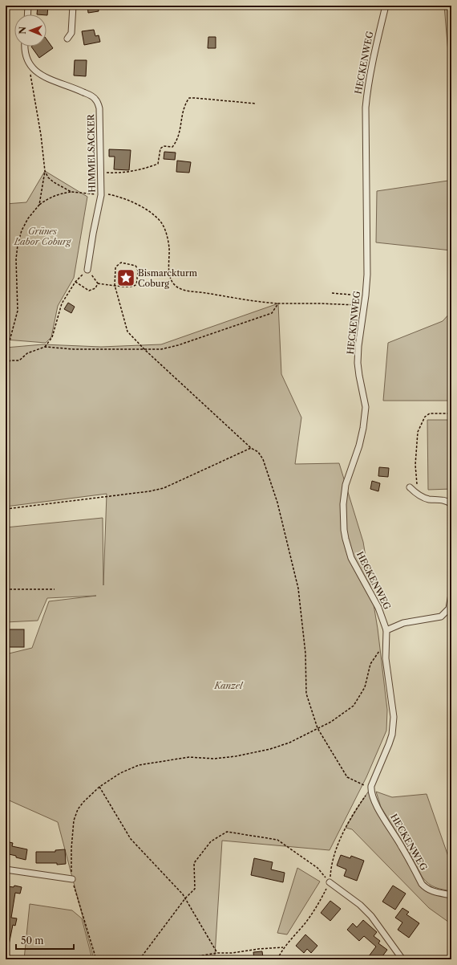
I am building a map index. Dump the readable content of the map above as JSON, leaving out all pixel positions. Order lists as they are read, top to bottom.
{
  "streets": {
    "street": ["HECKENWEG", "HIMMELSACKER"]
  },
  "parks": ["Grünes Labor Coburg", "Kanzel"],
  "places": {
    "place": ["Bismarckturm Coburg"]
  },
  "scale_bar": "50 m",
  "north": "left"
}
